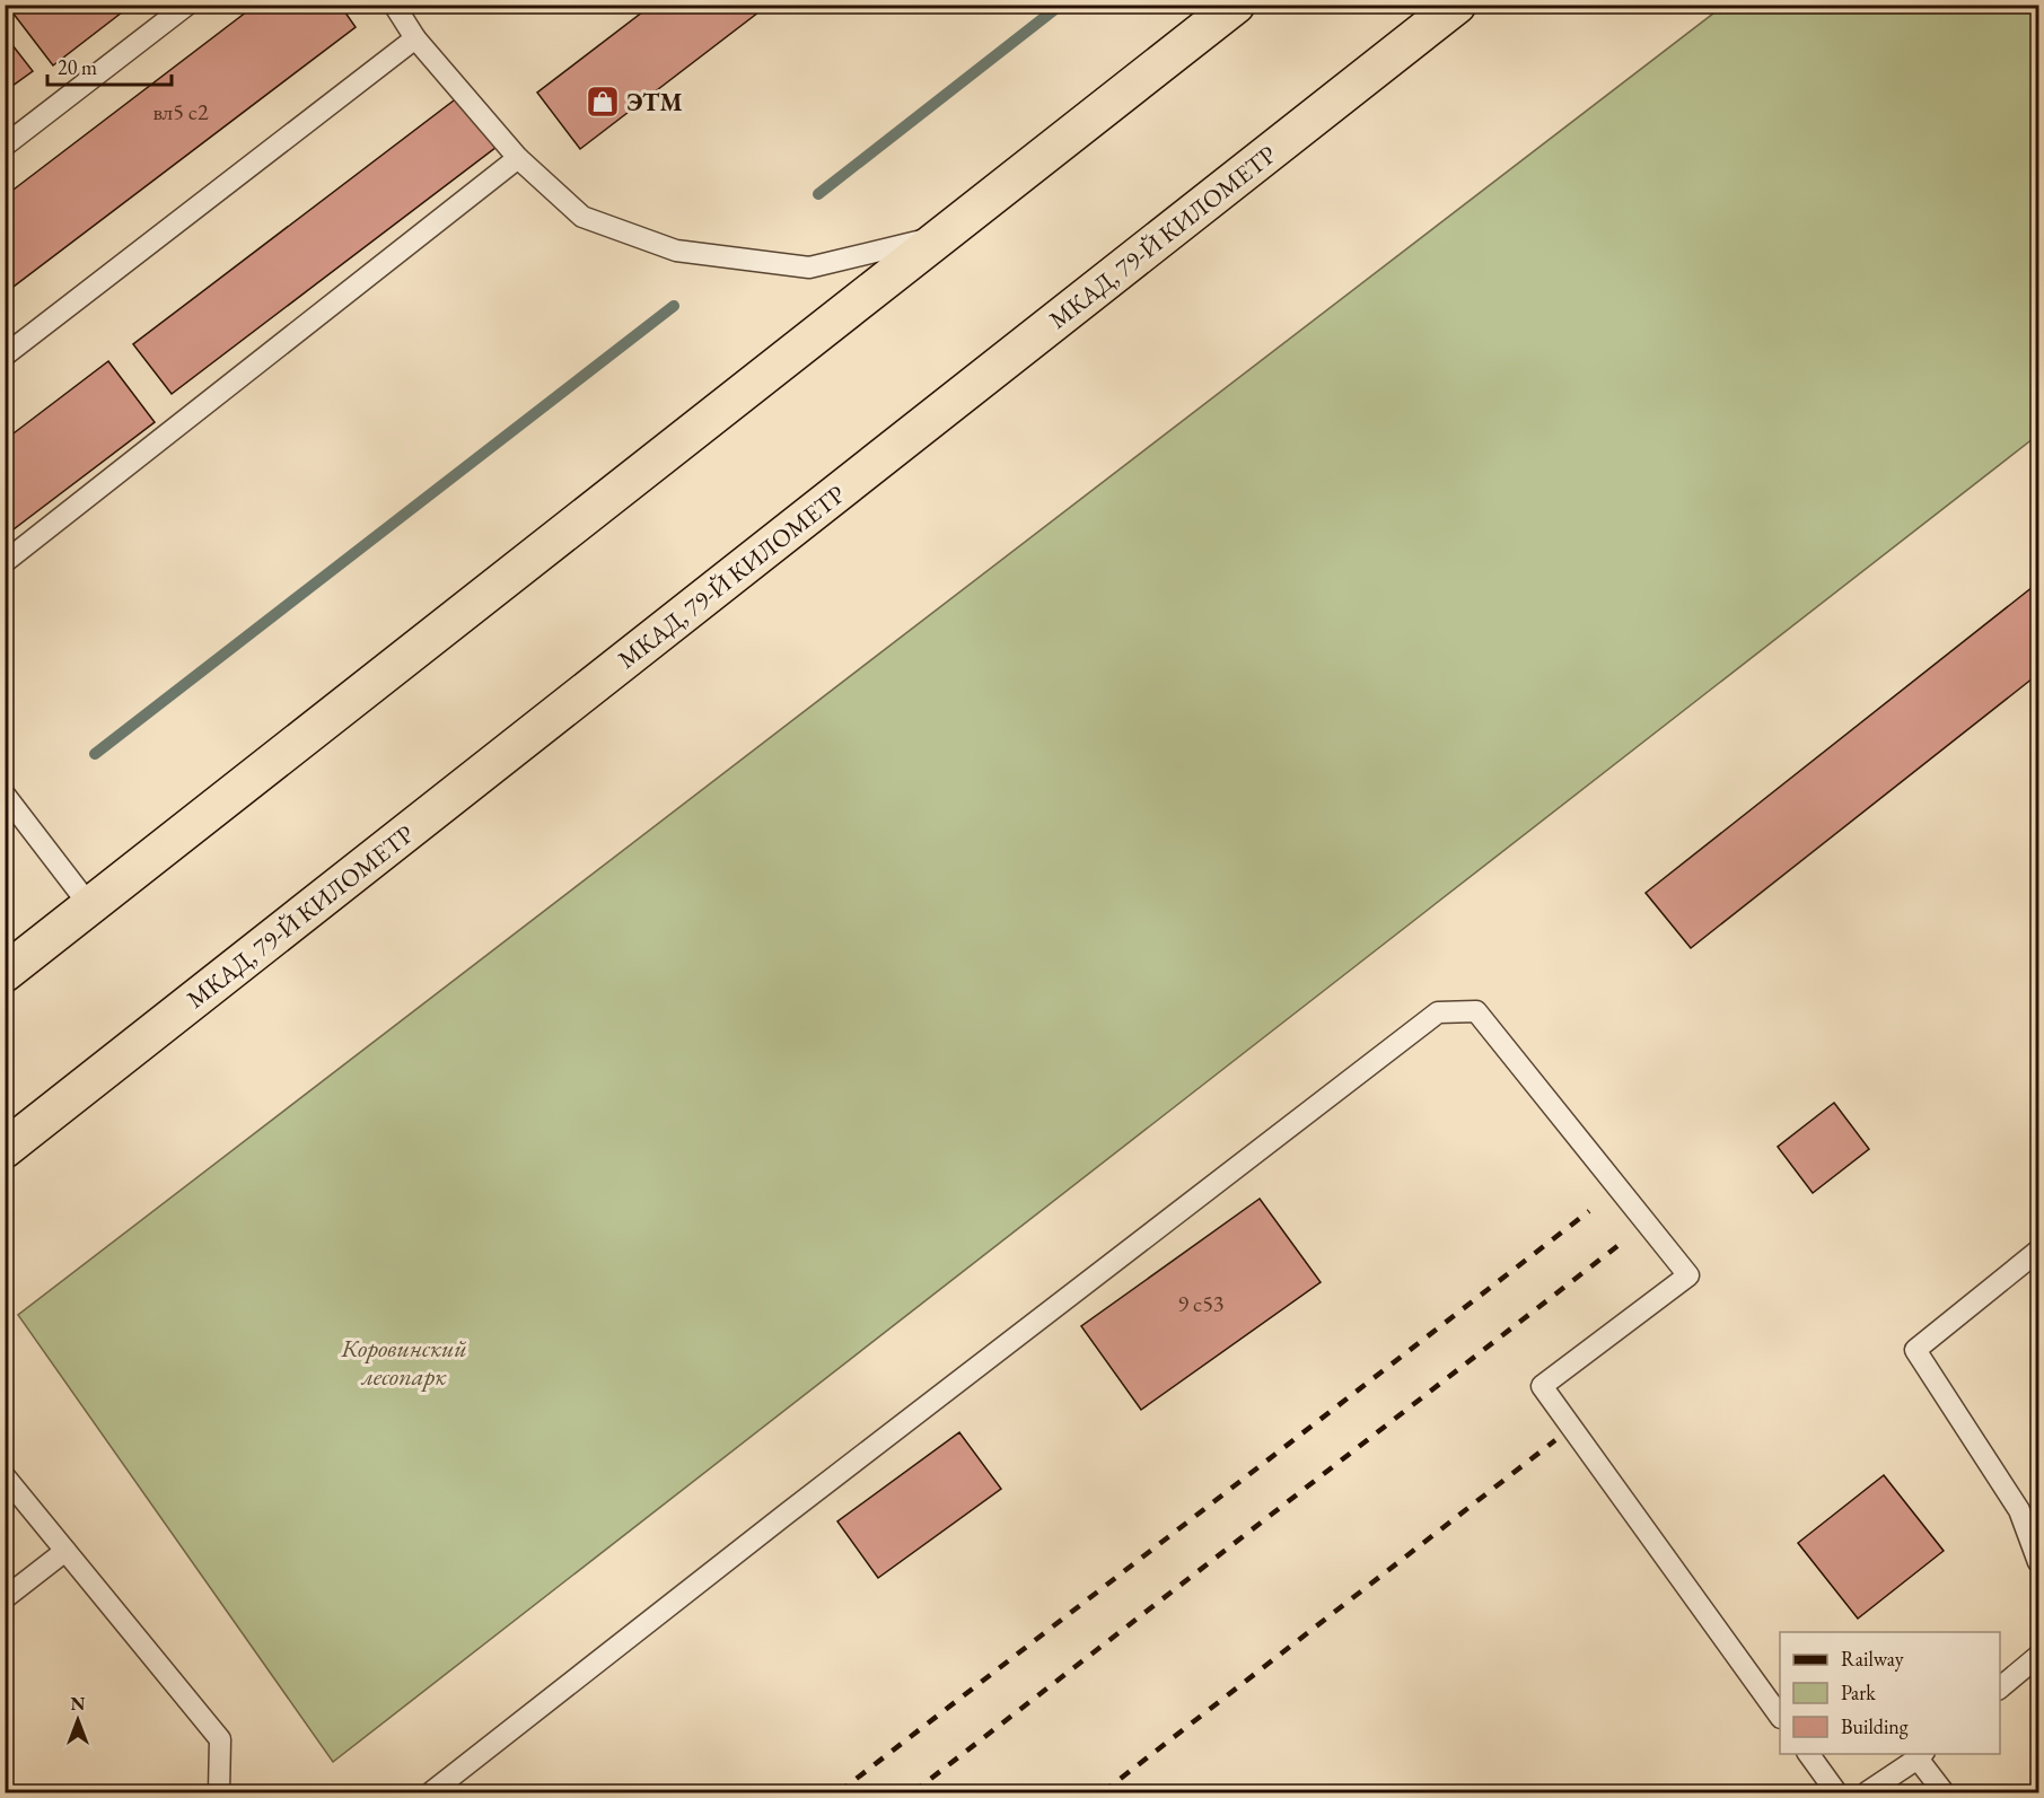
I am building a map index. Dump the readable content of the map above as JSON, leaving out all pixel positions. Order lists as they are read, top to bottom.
{
  "streets": {
    "highway": ["МКАД, 79-Й КИЛОМЕТР"]
  },
  "parks": ["Коровинский лесопарк"],
  "places": {
    "shop": ["ЭТМ"]
  },
  "house_numbers": ["вл5 с2", "9 с53"],
  "legend": ["Railway", "Park", "Building"],
  "scale_bar": "20 m",
  "north": "top"
}
